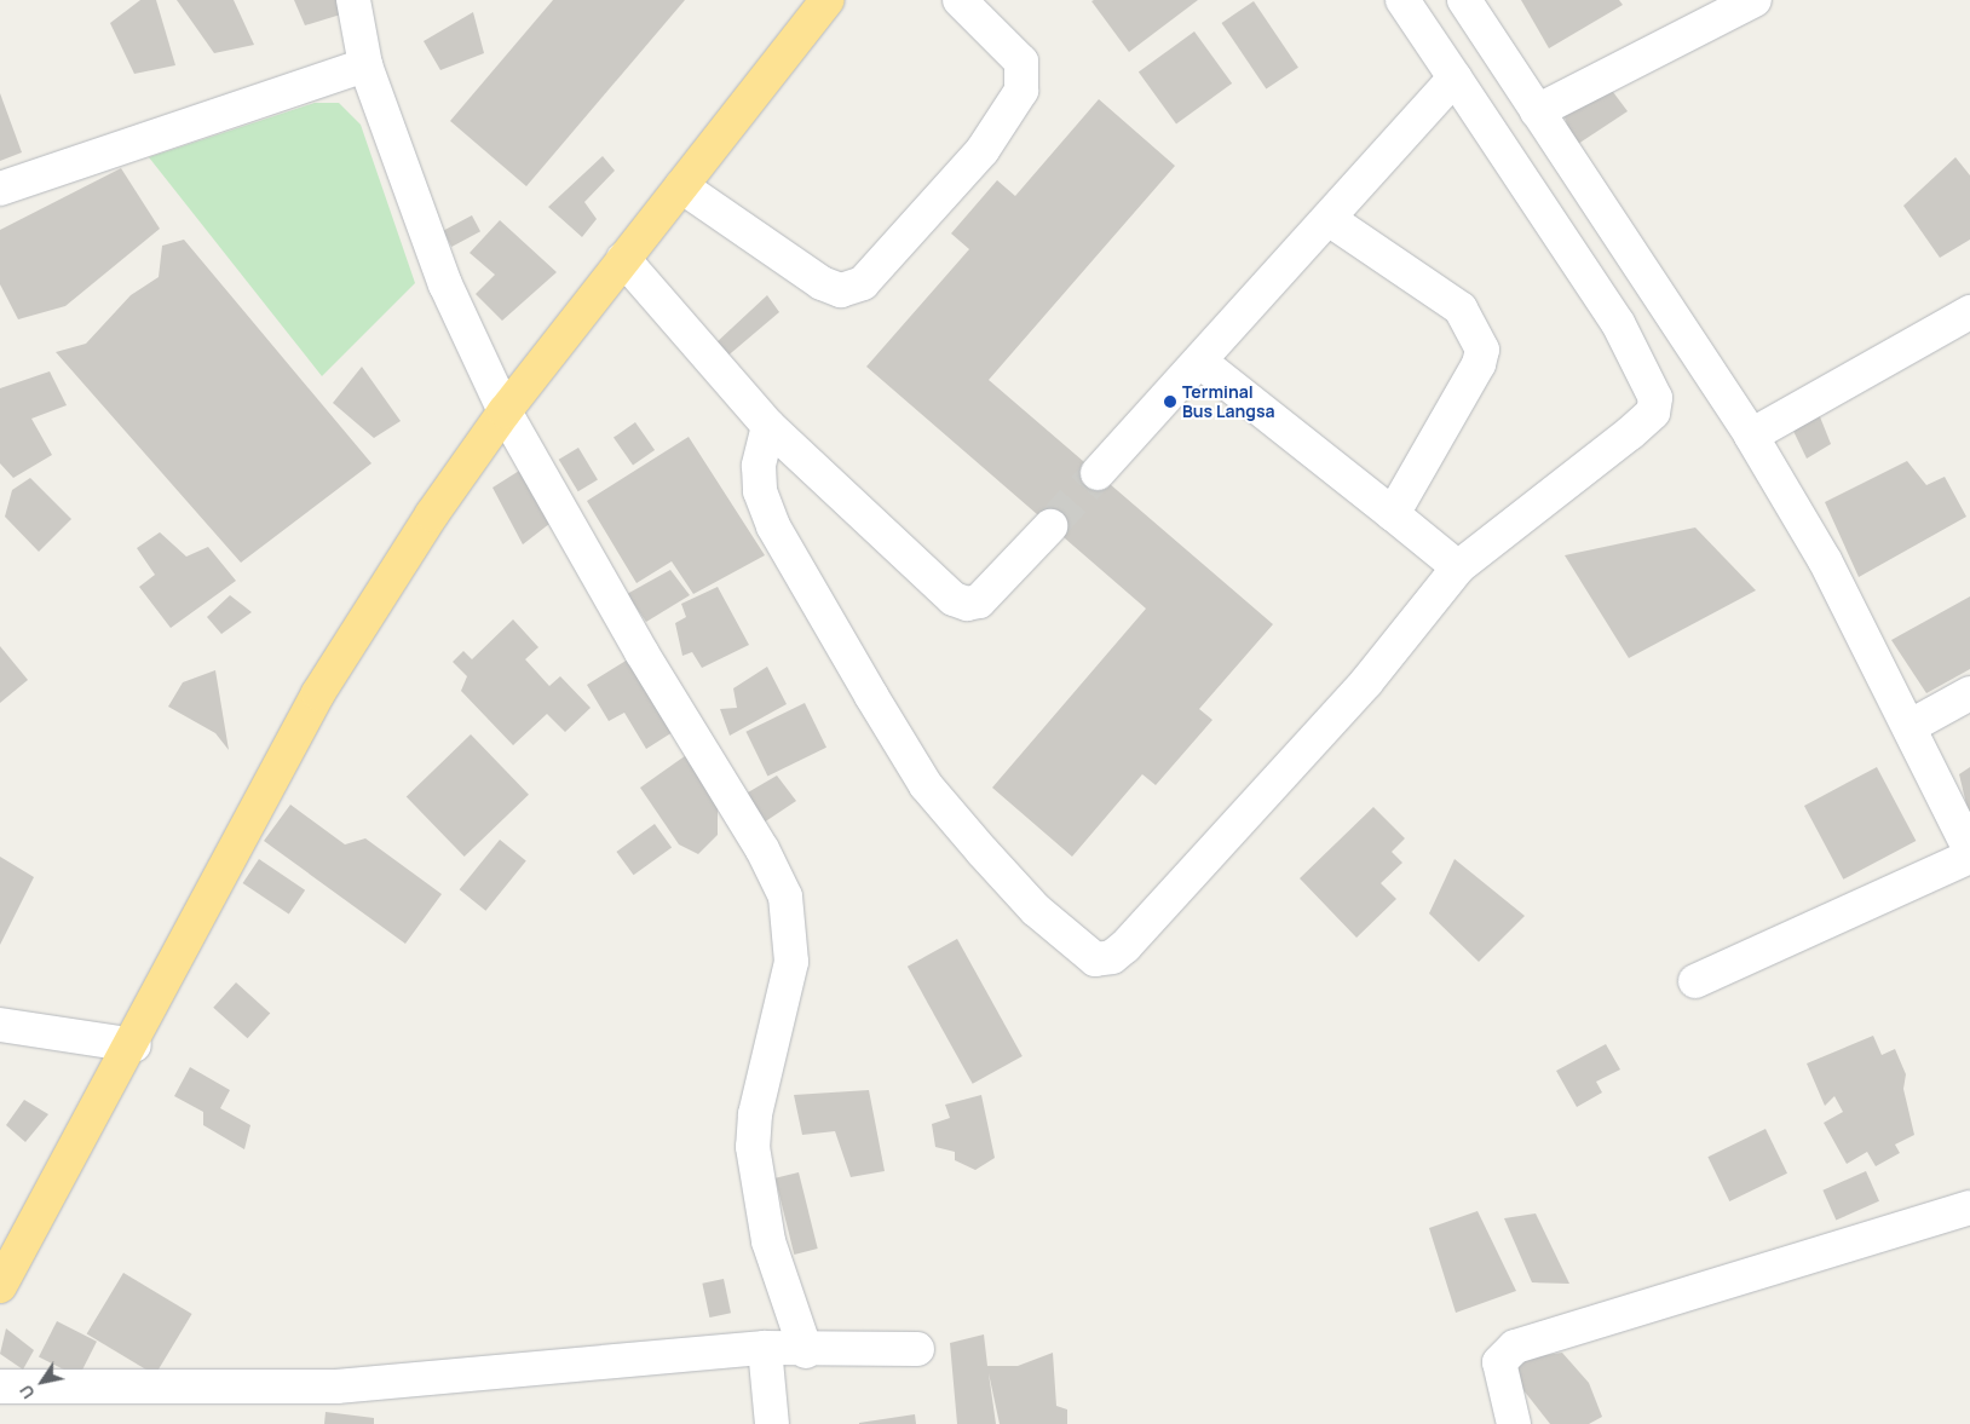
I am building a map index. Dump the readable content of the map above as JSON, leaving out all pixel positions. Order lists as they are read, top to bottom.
{
  "places": ["Terminal Bus Langsa"],
  "north": "bottom left"
}
